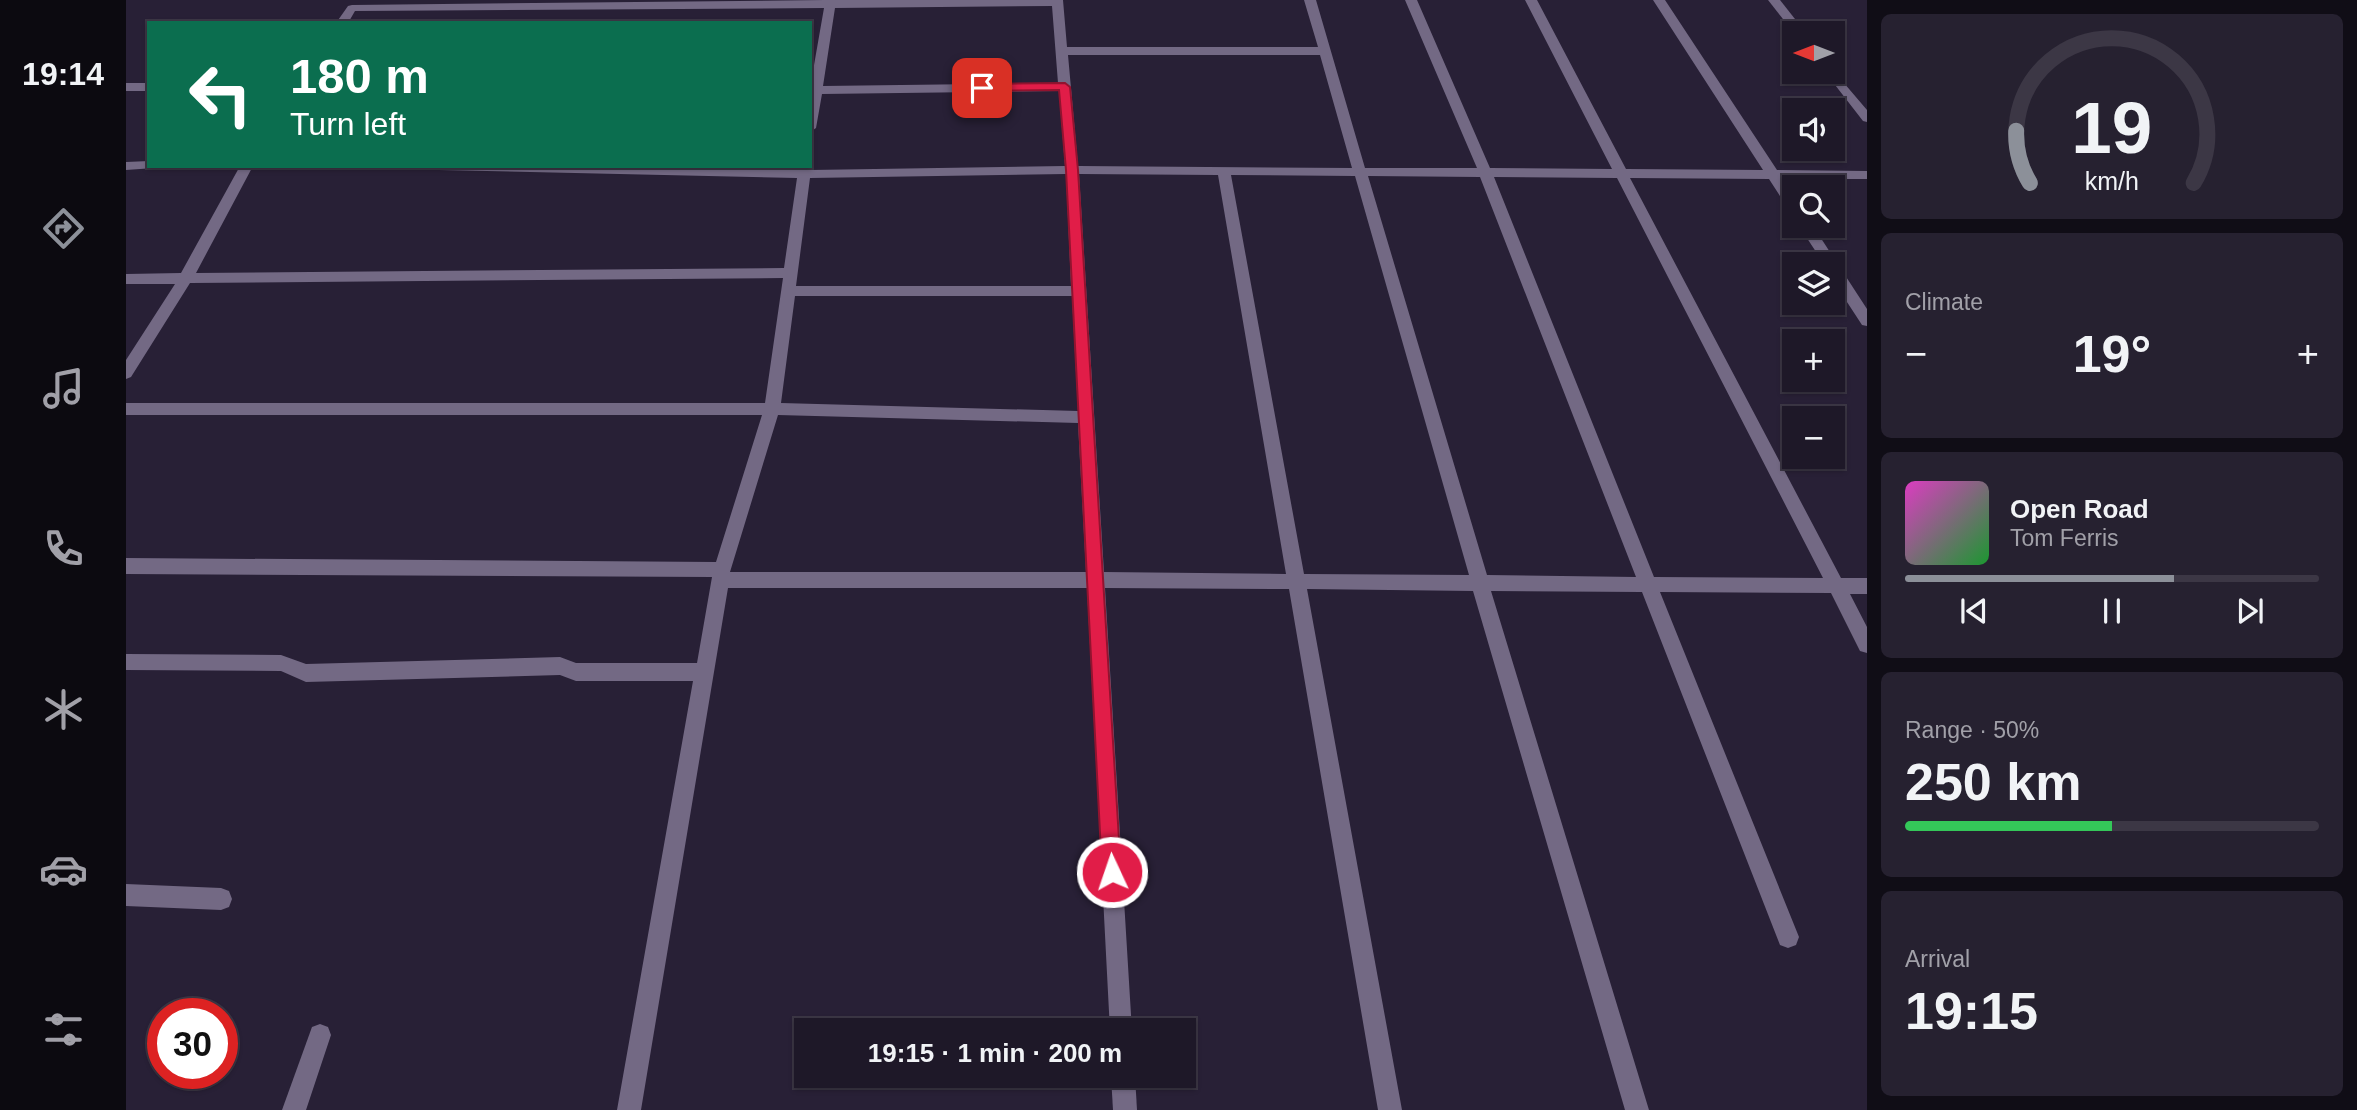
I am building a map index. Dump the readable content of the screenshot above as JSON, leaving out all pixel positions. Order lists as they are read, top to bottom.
{
  "north": "left",
  "page": {
    "tabs": "19:14",
    "map_buttons": ["+", "−"],
    "turn": ["180 m", "Turn left"],
    "tile": [
      "Climate",
      ["Range · 50%", "250 km"],
      ["Arrival", "19:15"]
    ],
    "heat": ["−", "19°", "+"],
    "song": ["Open Road", "Tom Ferris"],
    "limit": "30",
    "trip": "19:15 · 1 min · 200 m",
    "gauge": ["19", "km/h"]
  }
}
